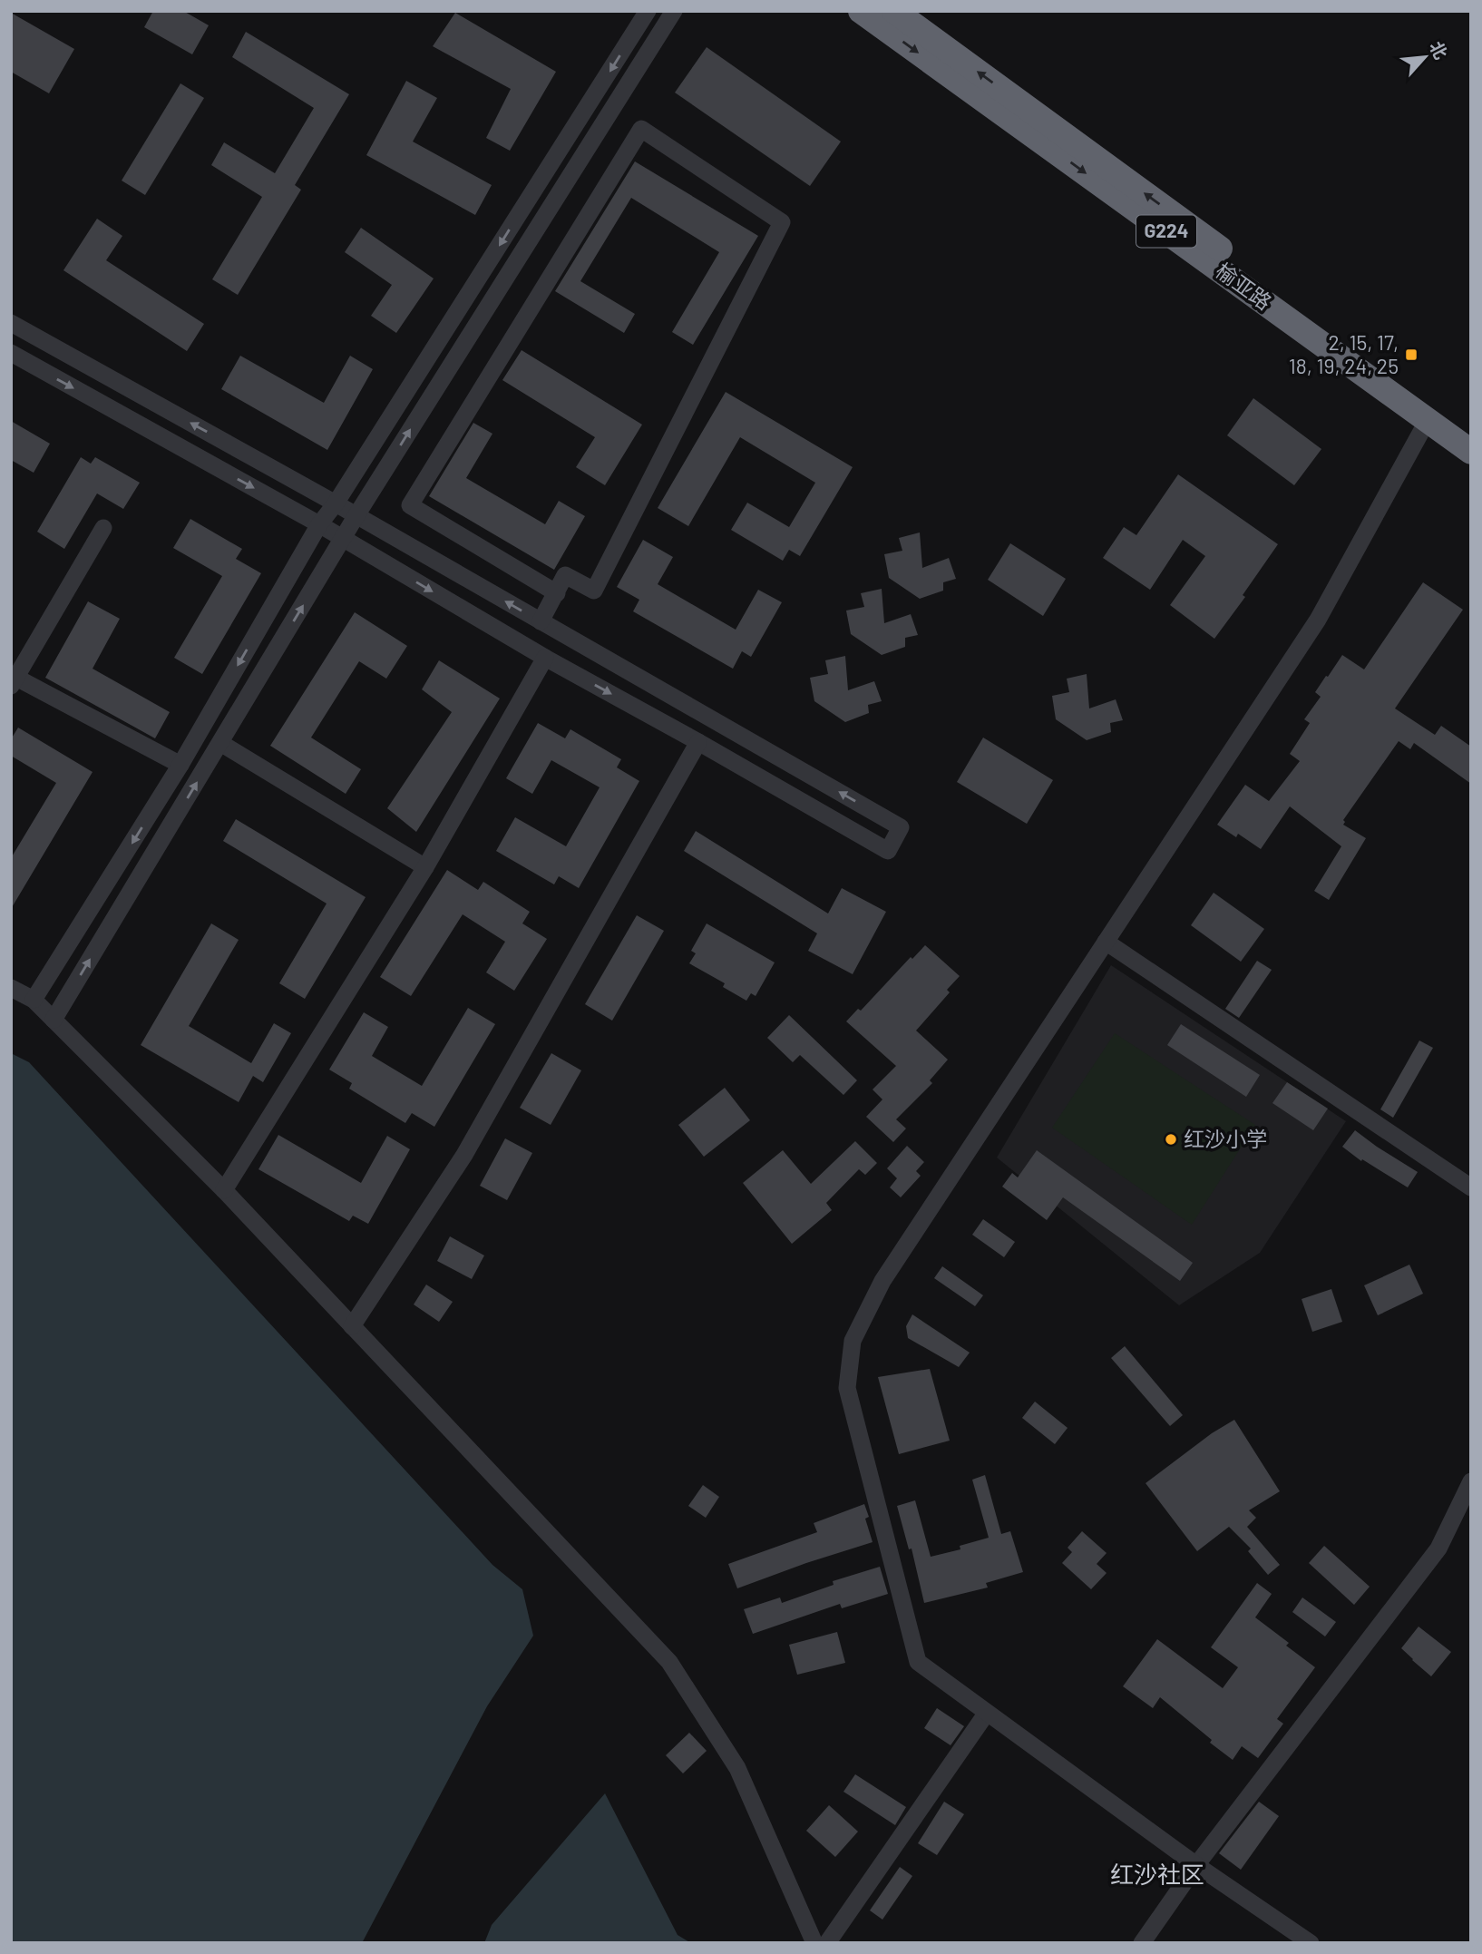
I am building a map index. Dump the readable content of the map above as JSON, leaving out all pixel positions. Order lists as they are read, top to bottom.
{
  "streets": {
    "highway": ["G224", "榆亚路"]
  },
  "districts": ["红沙社区"],
  "places": {
    "transit": ["2, 15, 17, 18, 19, 24, 25"],
    "other": ["红沙小学"]
  },
  "north": "top right"
}
